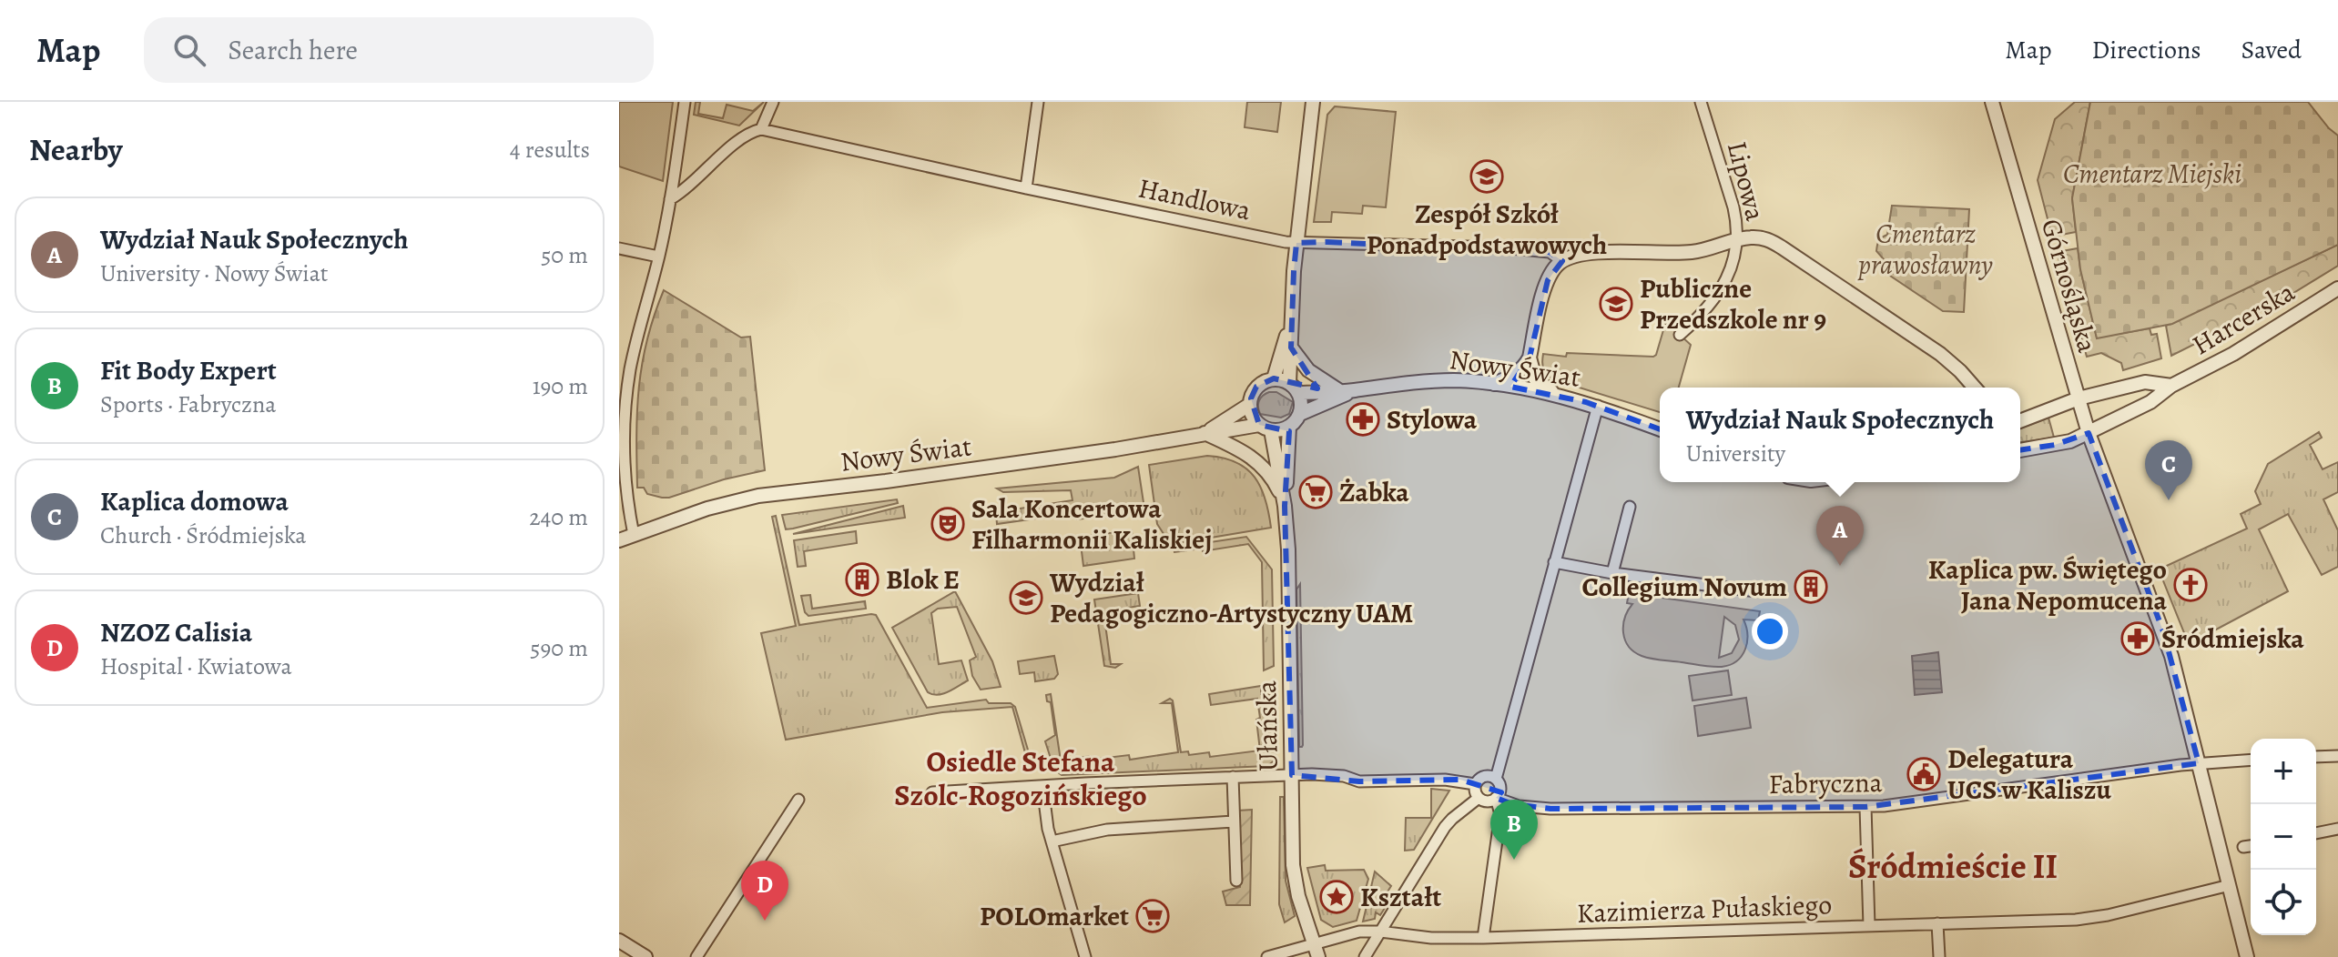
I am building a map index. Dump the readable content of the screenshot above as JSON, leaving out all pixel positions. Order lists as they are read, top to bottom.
{
  "streets": {
    "street": [
      "Lipowa",
      "Handlowa",
      "Górnośląska",
      "Harcerska",
      "Nowy Świat",
      "Ułańska",
      "Fabryczna",
      "Kazimierza Pułaskiego"
    ]
  },
  "crossings": [
    ["Górnośląska", "Harcerska"],
    ["Nowy Świat", "Ułańska"],
    ["Ułańska", "Kazimierza Pułaskiego"]
  ],
  "districts": ["Osiedle Stefana Szolc-Rogozińskiego", "Śródmieście II"],
  "parks": ["Cmentarz Miejski", "Cmentarz prawosławny"],
  "places": {
    "school or university": ["Zespół Szkół Ponadpodstawowych", "Publiczne Przedszkole nr 9", "Wydział Pedagogiczno-Artystyczny UAM"],
    "pharmacy": ["Stylowa", "Śródmiejska"],
    "supermarket": ["Żabka", "POLOmarket"],
    "theatre": ["Sala Koncertowa Filharmonii Kaliskiej"],
    "building": ["Blok E", "Collegium Novum"],
    "church": ["Kaplica pw. Świętego Jana Nepomucena"],
    "public building": ["Delegatura UCS w Kaliszu"],
    "place": ["Kształt"]
  },
  "page": {
    "header": "Map",
    "search": "Search here",
    "nav": ["Map", "Directions", "Saved"],
    "heading": ["Nearby", "4 results"],
    "list": [
      {
        "mark": "A",
        "name": "Wydział Nauk Społecznych",
        "note": "University · Nowy Świat",
        "value": "50 m"
      },
      {
        "mark": "B",
        "name": "Fit Body Expert",
        "note": "Sports · Fabryczna",
        "value": "190 m"
      },
      {
        "mark": "C",
        "name": "Kaplica domowa",
        "note": "Church · Śródmiejska",
        "value": "240 m"
      },
      {
        "mark": "D",
        "name": "NZOZ Calisia",
        "note": "Hospital · Kwiatowa",
        "value": "590 m"
      }
    ],
    "popup": ["Wydział Nauk Społecznych", "University"],
    "pins": [
      "C",
      "A",
      "B",
      "D"
    ],
    "map_buttons": ["+", "−"]
  }
}
